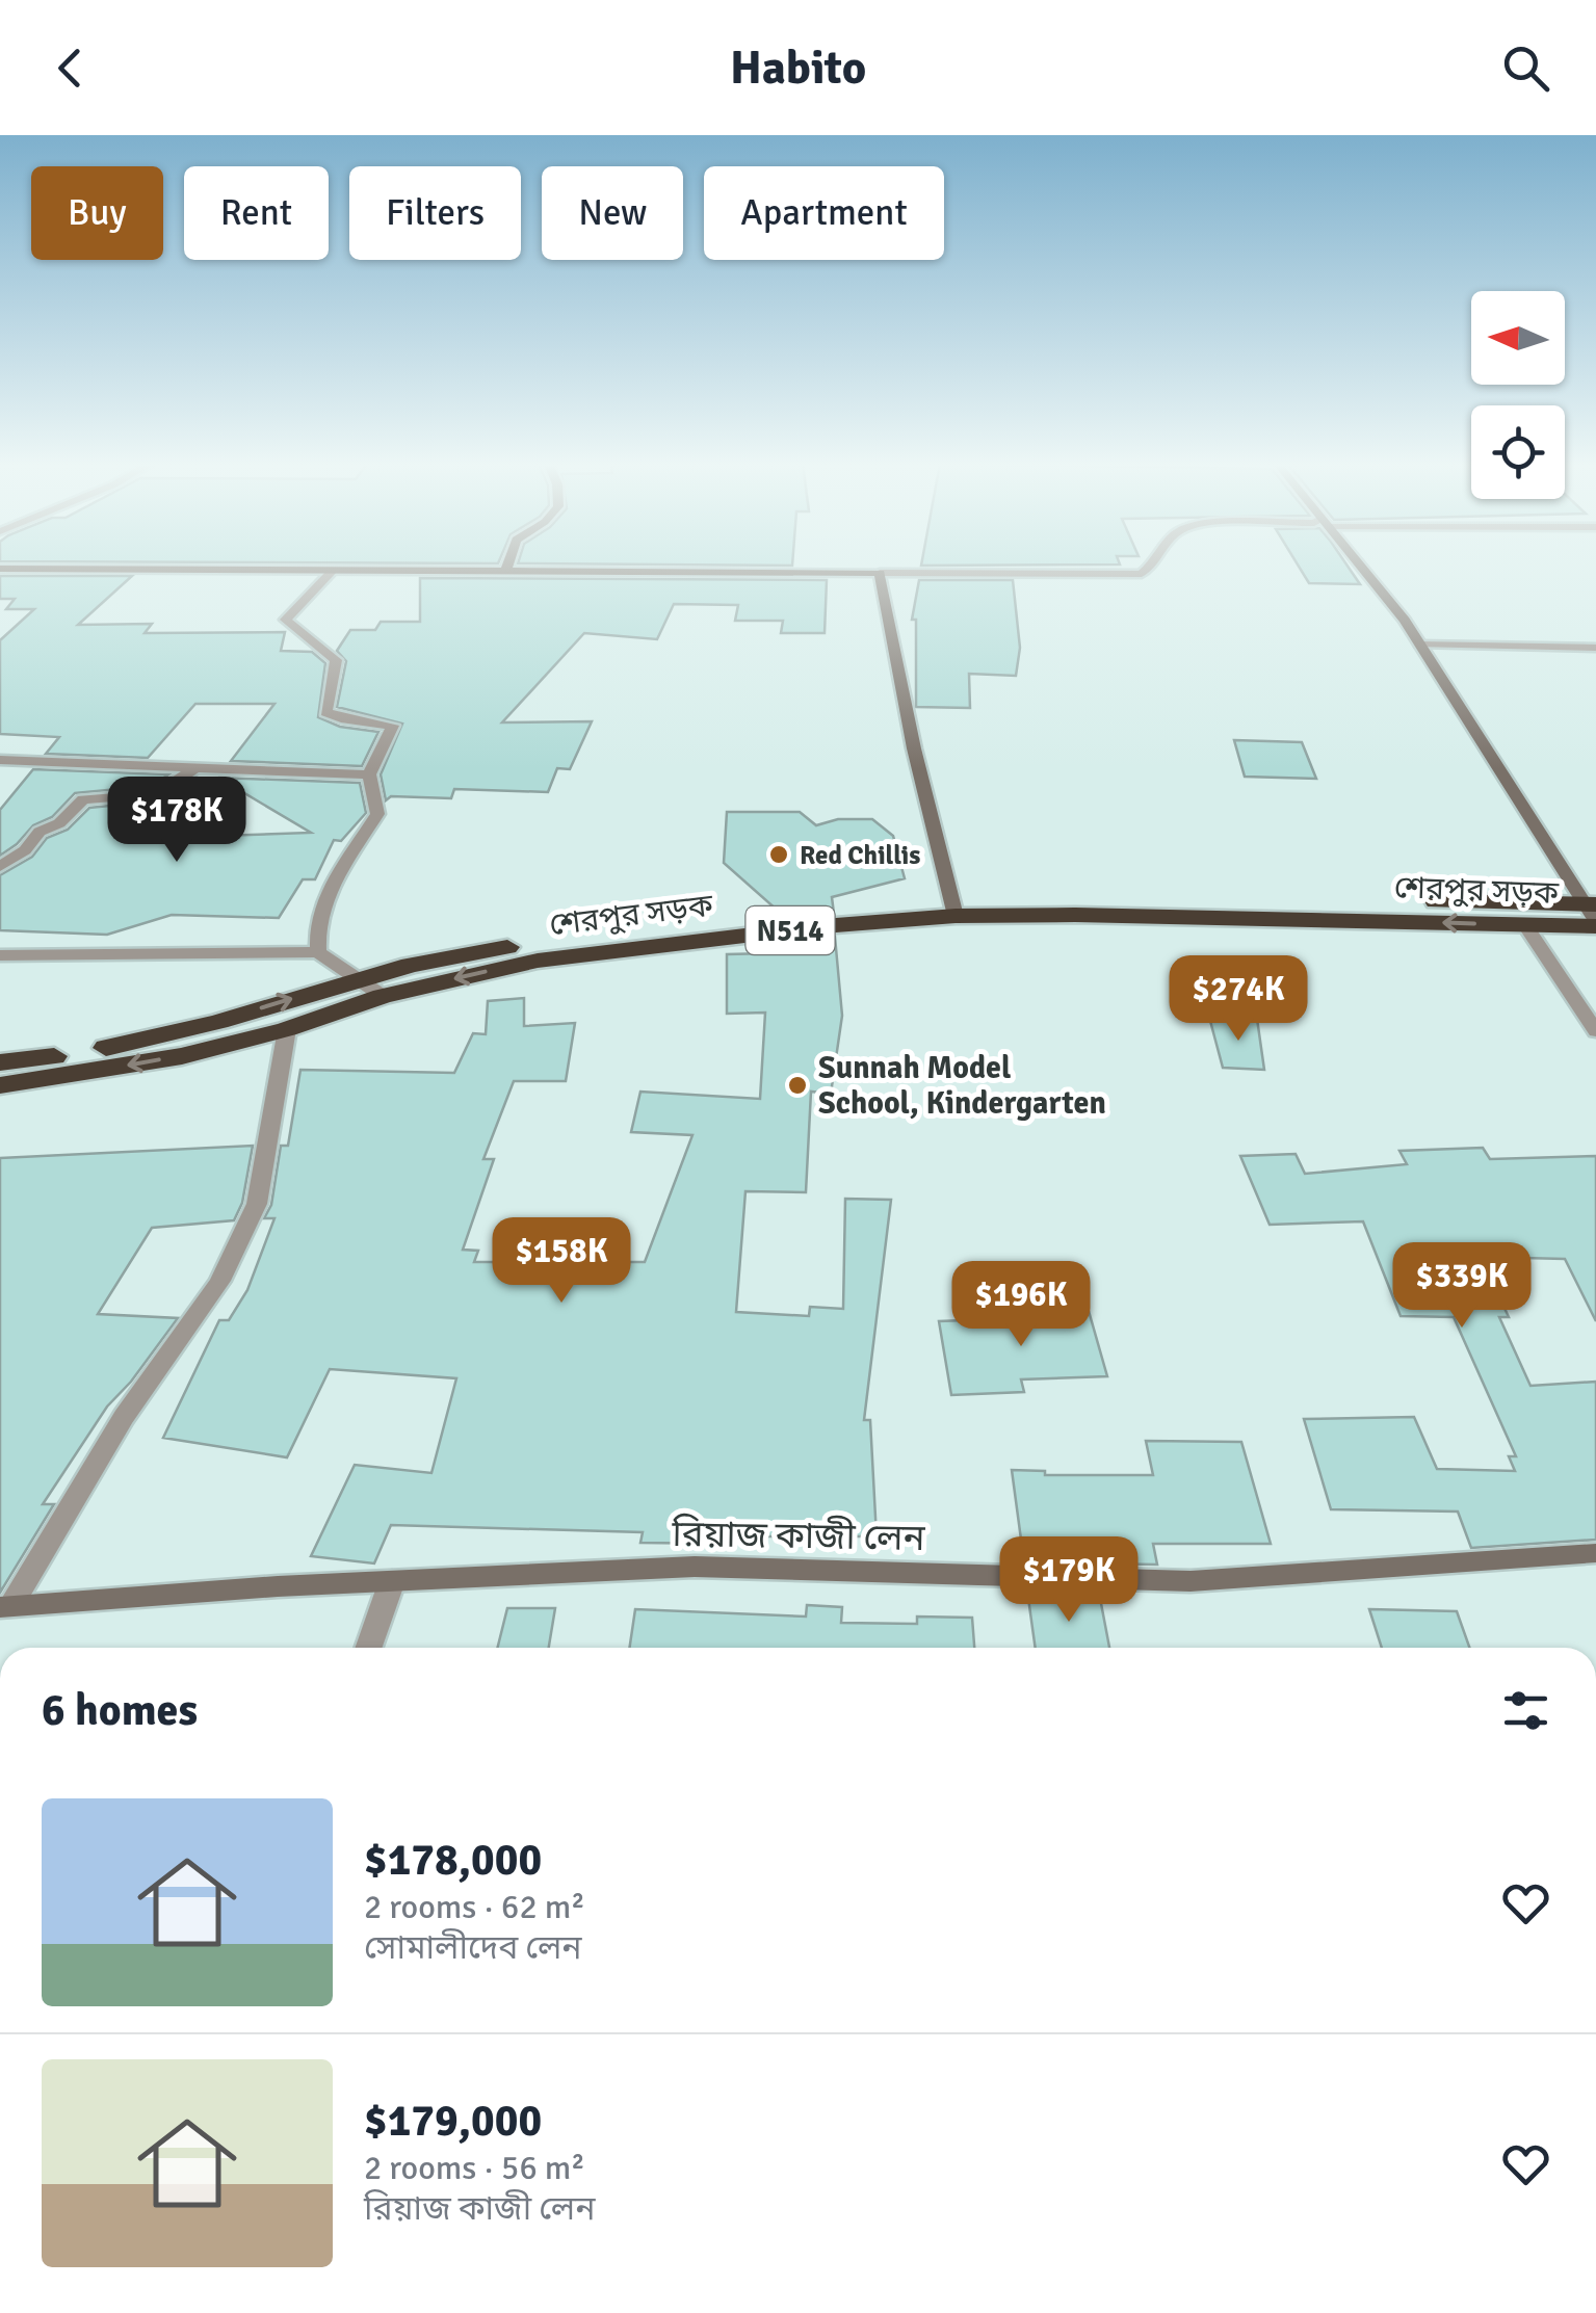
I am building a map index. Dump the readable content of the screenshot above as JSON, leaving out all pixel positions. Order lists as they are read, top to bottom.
{
  "streets": {
    "highway": ["শেরপুর সড়ক", "N514"],
    "street": ["রিয়াজ কাজী লেন"]
  },
  "places": ["Red Chillis", "Sunnah Model School, Kindergarten"],
  "north": "left",
  "page": {
    "header": "Habito",
    "chip": [
      "Buy",
      "Rent",
      "Filters",
      "New",
      "Apartment"
    ],
    "price": [
      "$178K",
      "$274K",
      "$158K",
      "$339K",
      "$196K",
      "$179K"
    ],
    "heading": "6 homes",
    "list": [
      {
        "name": "$178,000",
        "note": "2 rooms · 62 m² · সোমালীদেব লেন"
      },
      {
        "name": "$179,000",
        "note": "2 rooms · 56 m² · রিয়াজ কাজী লেন"
      }
    ]
  }
}
